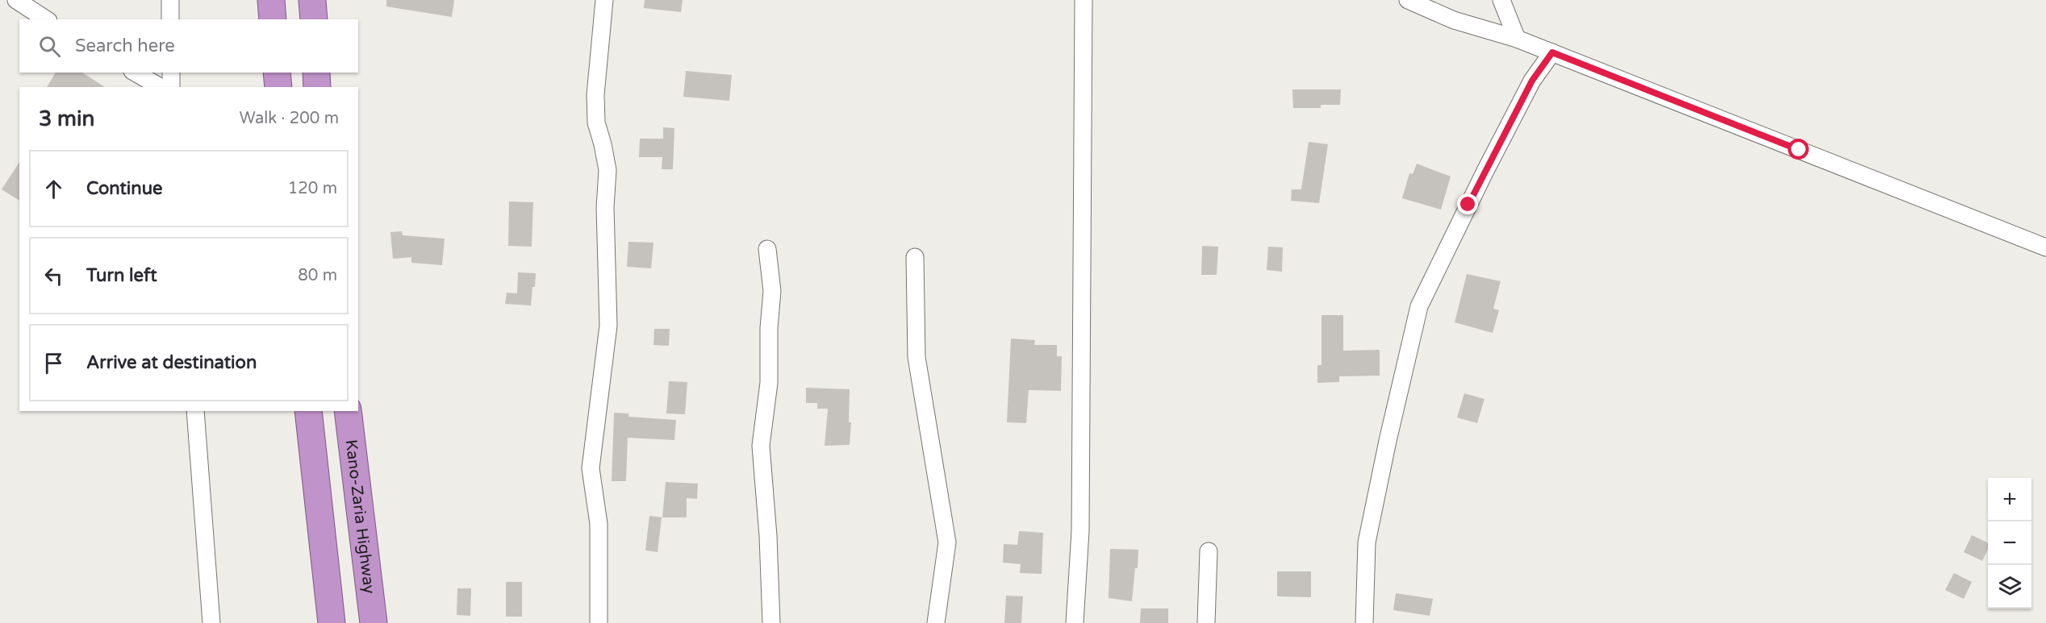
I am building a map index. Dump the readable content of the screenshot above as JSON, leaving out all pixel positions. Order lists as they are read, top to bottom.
{
  "streets": {
    "highway": ["Kano-Zaria Highway"]
  },
  "page": {
    "search": "Search here",
    "heading": ["3 min", "Walk · 200 m"],
    "list": [
      ["Continue", "120 m"],
      ["Turn left", "80 m"],
      "Arrive at destination"
    ],
    "map_buttons": ["+", "−"]
  }
}
